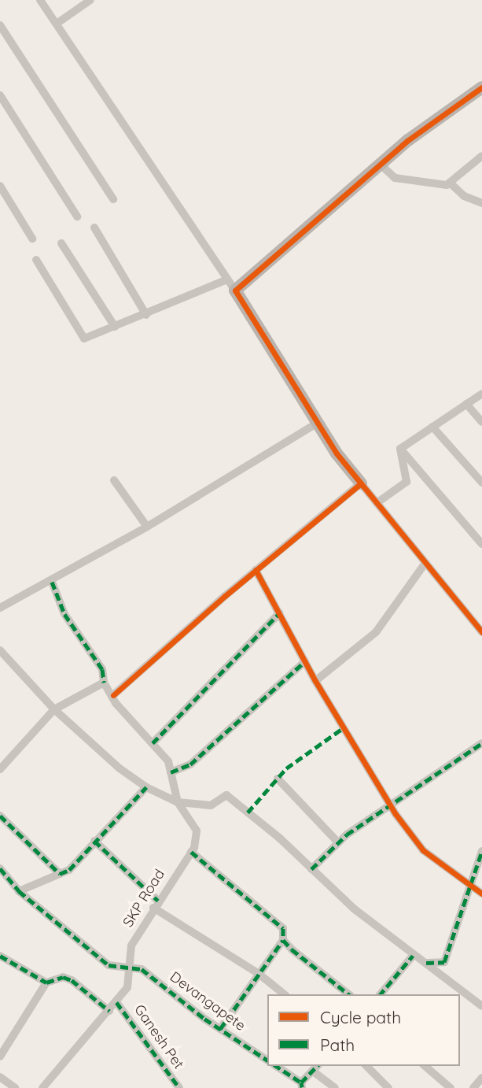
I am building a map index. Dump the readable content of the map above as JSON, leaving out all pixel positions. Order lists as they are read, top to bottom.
{
  "streets": {
    "street": ["SKP Road", "Devangapete", "Ganesh Pet"]
  },
  "crossings": [
    ["SKP Road", "Devangapete"],
    ["SKP Road", "Ganesh Pet"]
  ],
  "legend": ["Cycle path", "Path"]
}
